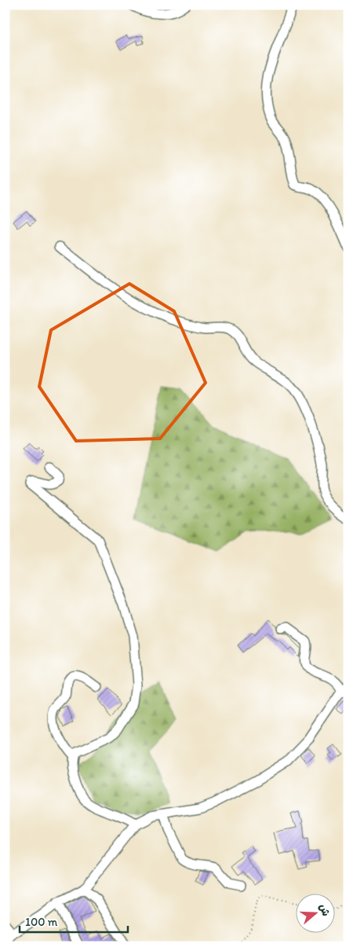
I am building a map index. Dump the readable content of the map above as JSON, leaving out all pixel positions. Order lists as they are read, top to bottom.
{
  "scale_bar": "100 m",
  "north": "right"
}
